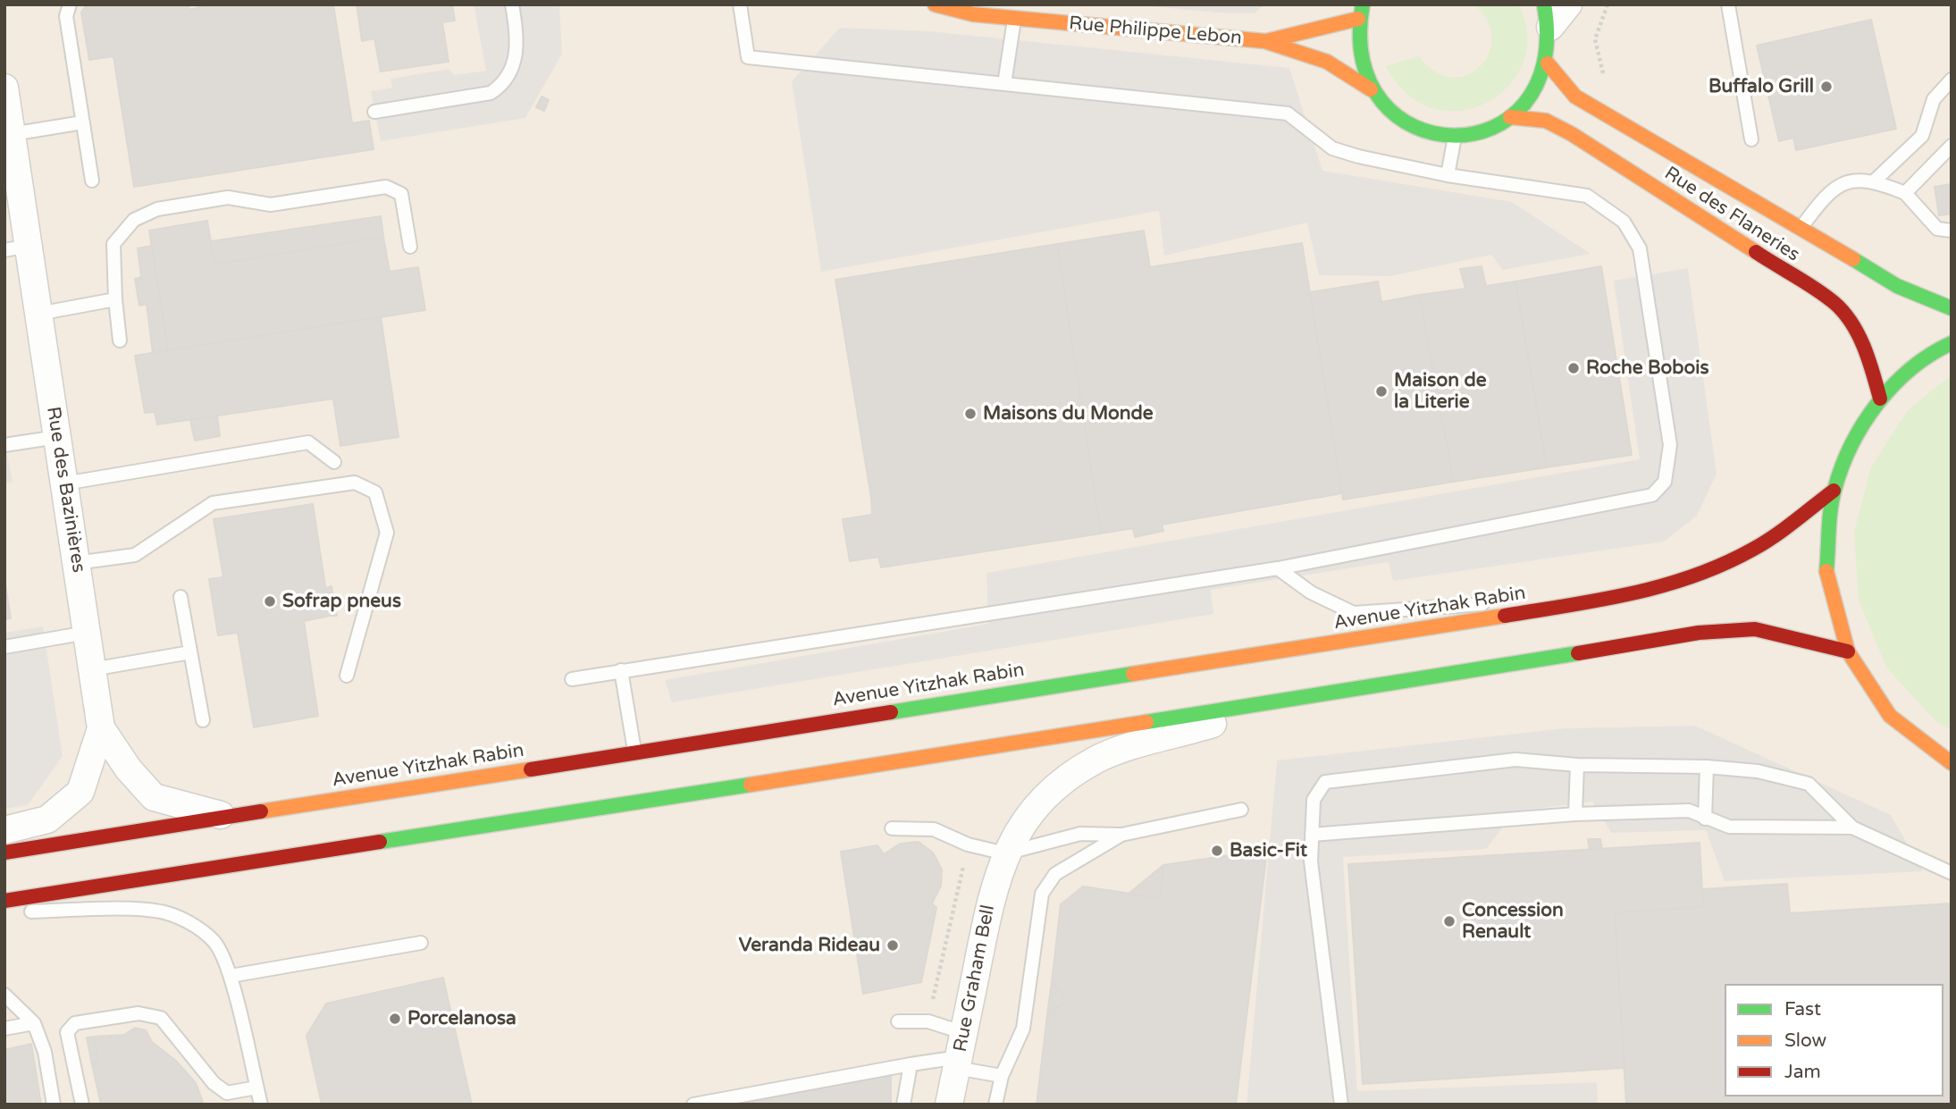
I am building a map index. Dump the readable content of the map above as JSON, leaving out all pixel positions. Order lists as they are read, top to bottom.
{
  "streets": {
    "main road": ["Rue Philippe Lebon", "Rue des Flaneries", "Avenue Yitzhak Rabin"],
    "street": ["Rue des Bazinières", "Rue Graham Bell"]
  },
  "crossings": [
    ["Rue des Bazinières", "Avenue Yitzhak Rabin"]
  ],
  "places": [
    "Buffalo Grill",
    "Roche Bobois",
    "Maison de la Literie",
    "Maisons du Monde",
    "Sofrap pneus",
    "Basic-Fit",
    "Concession Renault",
    "Veranda Rideau",
    "Porcelanosa"
  ],
  "legend": ["Fast", "Slow", "Jam"]
}
